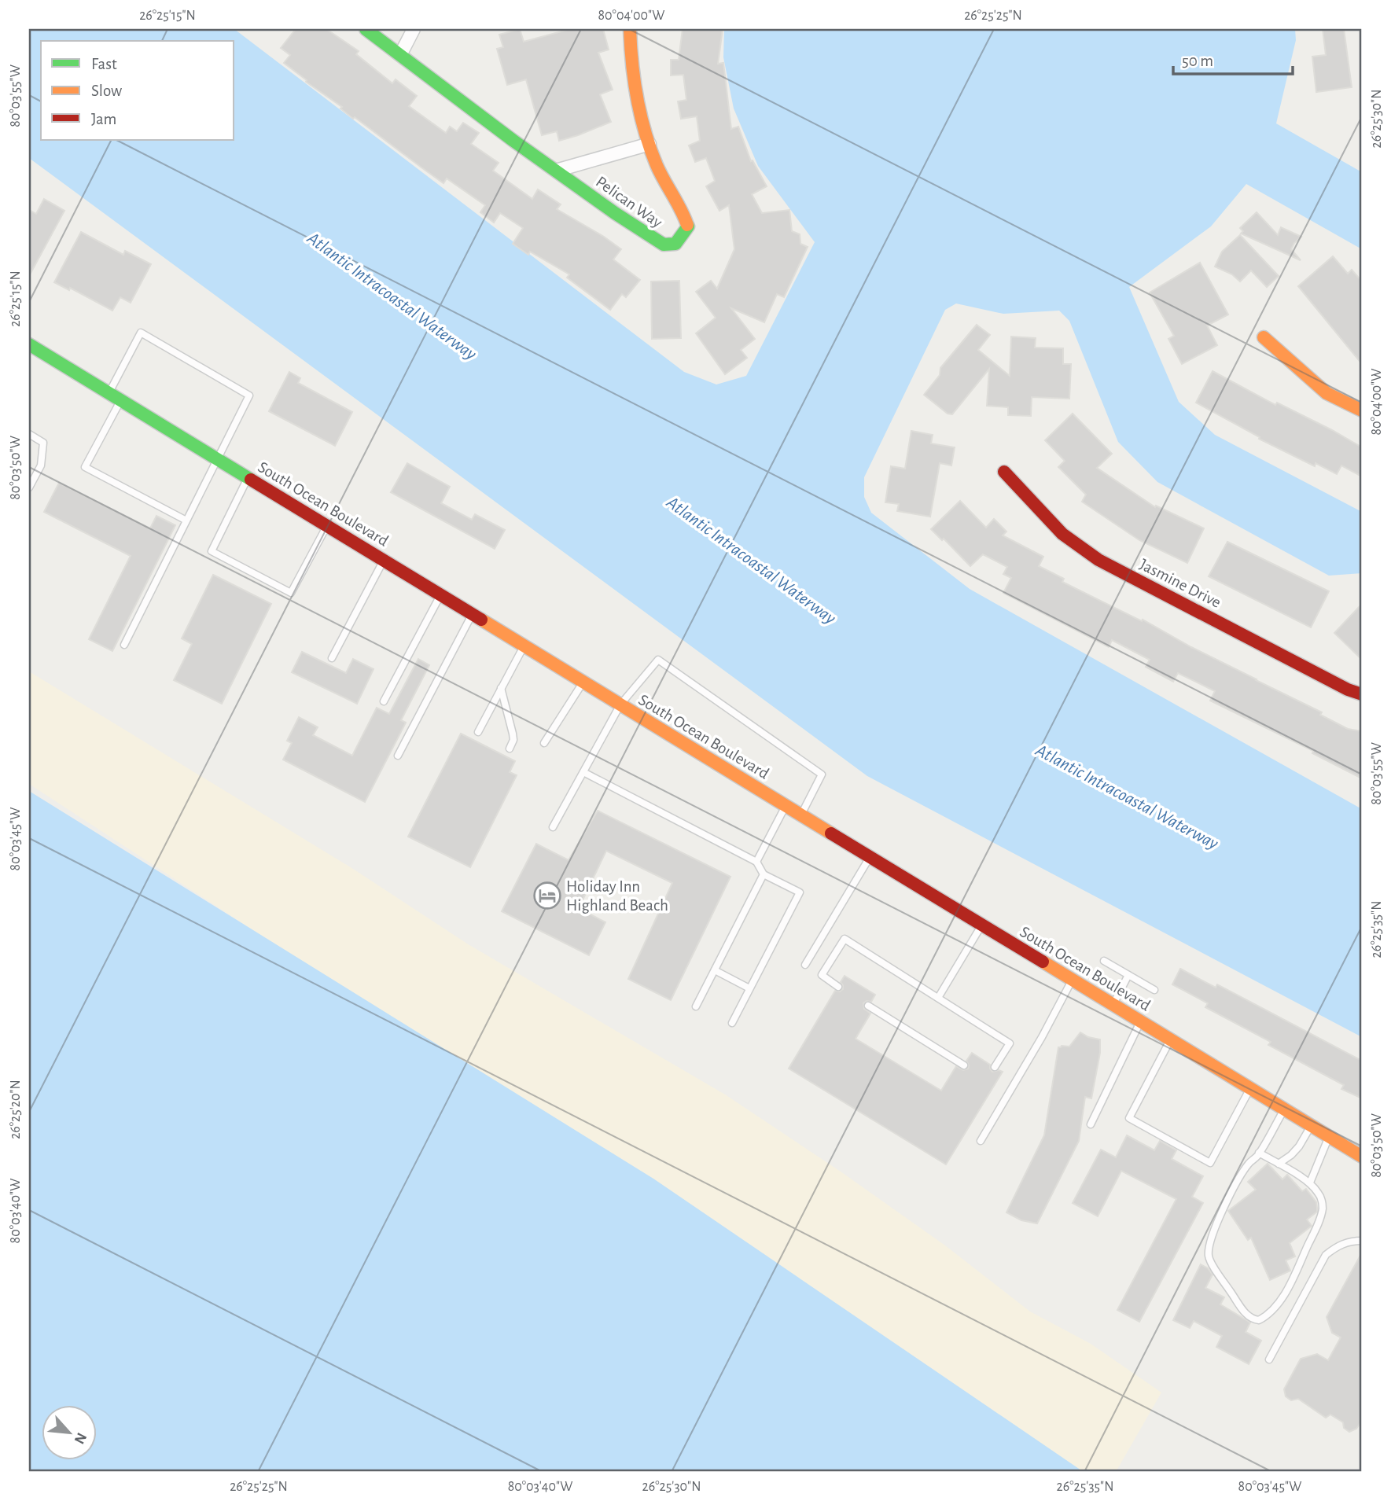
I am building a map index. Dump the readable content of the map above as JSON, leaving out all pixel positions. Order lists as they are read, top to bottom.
{
  "streets": {
    "main road": ["Pelican Way", "South Ocean Boulevard", "Jasmine Drive"]
  },
  "water": ["Atlantic Intracoastal Waterway"],
  "places": {
    "hotel": ["Holiday Inn Highland Beach"]
  },
  "legend": ["Fast", "Slow", "Jam"],
  "scale_bar": "50 m",
  "north": "bottom right",
  "coordinates": [
    "26°25'15\"N",
    "80°04'00\"W",
    "26°25'25\"N",
    "80°03'55\"W",
    "26°25'30\"N",
    "80°03'50\"W",
    "80°03'45\"W",
    "26°25'35\"N",
    "26°25'20\"N",
    "80°03'40\"W"
  ]
}
